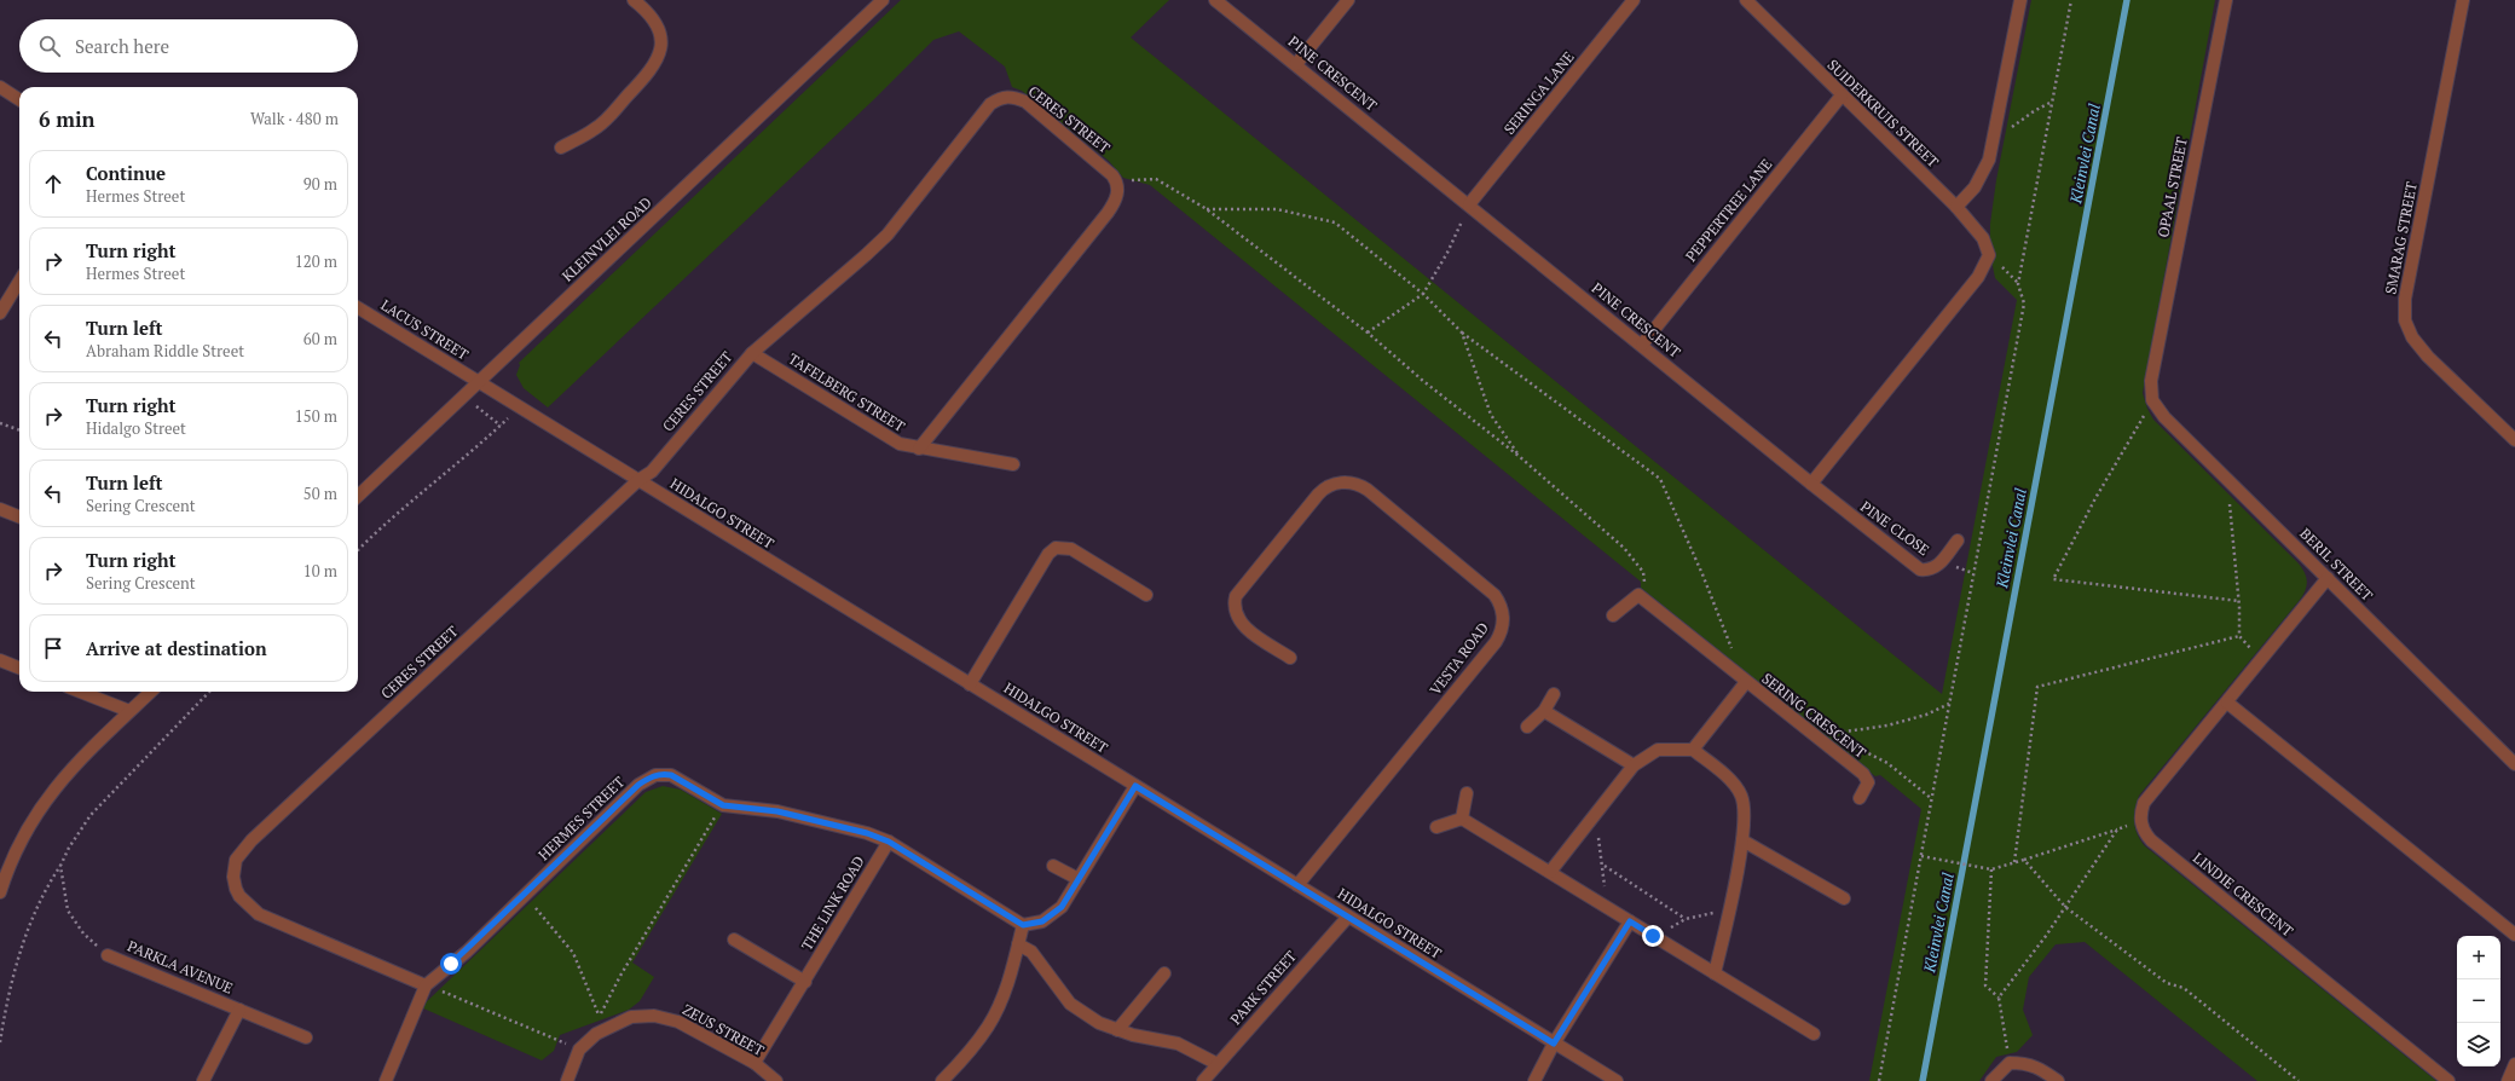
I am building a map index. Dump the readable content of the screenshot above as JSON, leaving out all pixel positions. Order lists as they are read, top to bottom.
{
  "streets": {
    "street": [
      "PINE CRESCENT",
      "SERINGA LANE",
      "SUIDERKRUIS STREET",
      "CERES STREET",
      "OPAAL STREET",
      "PEPPERTREE LANE",
      "SMARAG STREET",
      "KLEINVLEI ROAD",
      "LACUS STREET",
      "TAFELBERG STREET",
      "HIDALGO STREET",
      "PINE CLOSE",
      "BERIL STREET",
      "VESTA ROAD",
      "SERING CRESCENT",
      "HERMES STREET",
      "LINDIE CRESCENT",
      "THE LINK ROAD",
      "PARKLA AVENUE",
      "PARK STREET",
      "ZEUS STREET"
    ]
  },
  "crossings": [
    ["PINE CRESCENT", "SERINGA LANE"],
    ["PINE CRESCENT", "PEPPERTREE LANE"],
    ["PINE CRESCENT", "PINE CLOSE"],
    ["SUIDERKRUIS STREET", "PEPPERTREE LANE"],
    ["CERES STREET", "TAFELBERG STREET"],
    ["CERES STREET", "HIDALGO STREET"],
    ["CERES STREET", "HERMES STREET"],
    ["OPAAL STREET", "BERIL STREET"],
    ["KLEINVLEI ROAD", "LACUS STREET"],
    ["KLEINVLEI ROAD", "HIDALGO STREET"],
    ["LACUS STREET", "HIDALGO STREET"],
    ["HIDALGO STREET", "VESTA ROAD"],
    ["HIDALGO STREET", "PARK STREET"],
    ["HERMES STREET", "THE LINK ROAD"],
    ["THE LINK ROAD", "ZEUS STREET"]
  ],
  "water": ["Kleinvlei Canal"],
  "page": {
    "search": "Search here",
    "heading": ["6 min", "Walk · 480 m"],
    "list": [
      ["Continue", "Hermes Street", "90 m"],
      ["Turn right", "Hermes Street", "120 m"],
      ["Turn left", "Abraham Riddle Street", "60 m"],
      ["Turn right", "Hidalgo Street", "150 m"],
      ["Turn left", "Sering Crescent", "50 m"],
      ["Turn right", "Sering Crescent", "10 m"],
      "Arrive at destination"
    ],
    "map_buttons": ["+", "−"]
  }
}
